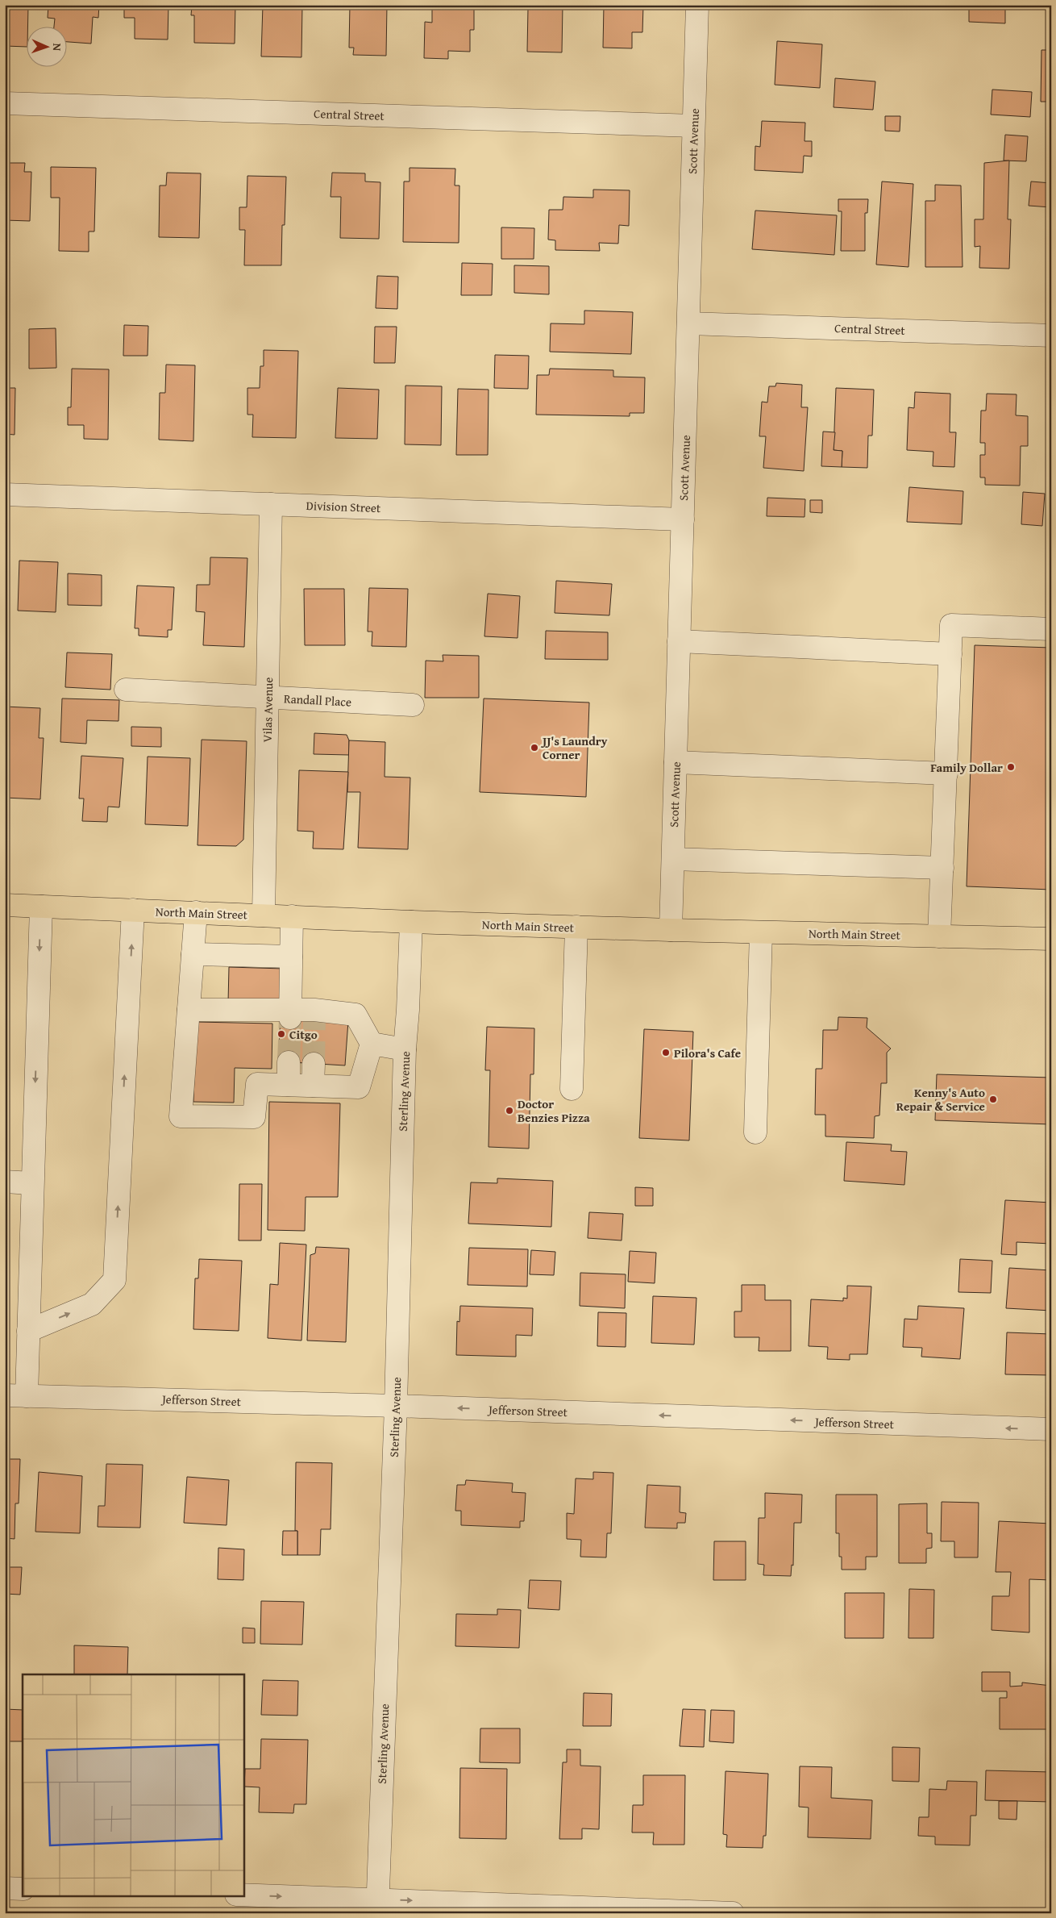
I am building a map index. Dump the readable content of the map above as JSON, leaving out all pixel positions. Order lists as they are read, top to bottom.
{
  "streets": {
    "main road": ["North Main Street"],
    "street": [
      "Central Street",
      "Scott Avenue",
      "Division Street",
      "Randall Place",
      "Vilas Avenue",
      "Sterling Avenue",
      "Jefferson Street"
    ]
  },
  "crossings": [
    ["Central Street", "Scott Avenue"],
    ["Scott Avenue", "Division Street"],
    ["Scott Avenue", "North Main Street"],
    ["Division Street", "Vilas Avenue"],
    ["Randall Place", "Vilas Avenue"],
    ["Vilas Avenue", "North Main Street"],
    ["North Main Street", "Sterling Avenue"],
    ["Sterling Avenue", "Jefferson Street"]
  ],
  "one_way": ["Jefferson Street"],
  "places": [
    "JJ's Laundry Corner",
    "Family Dollar",
    "Citgo",
    "Pilora's Cafe",
    "Kenny's Auto Repair & Service",
    "Doctor Benzies Pizza"
  ],
  "north": "right"
}
